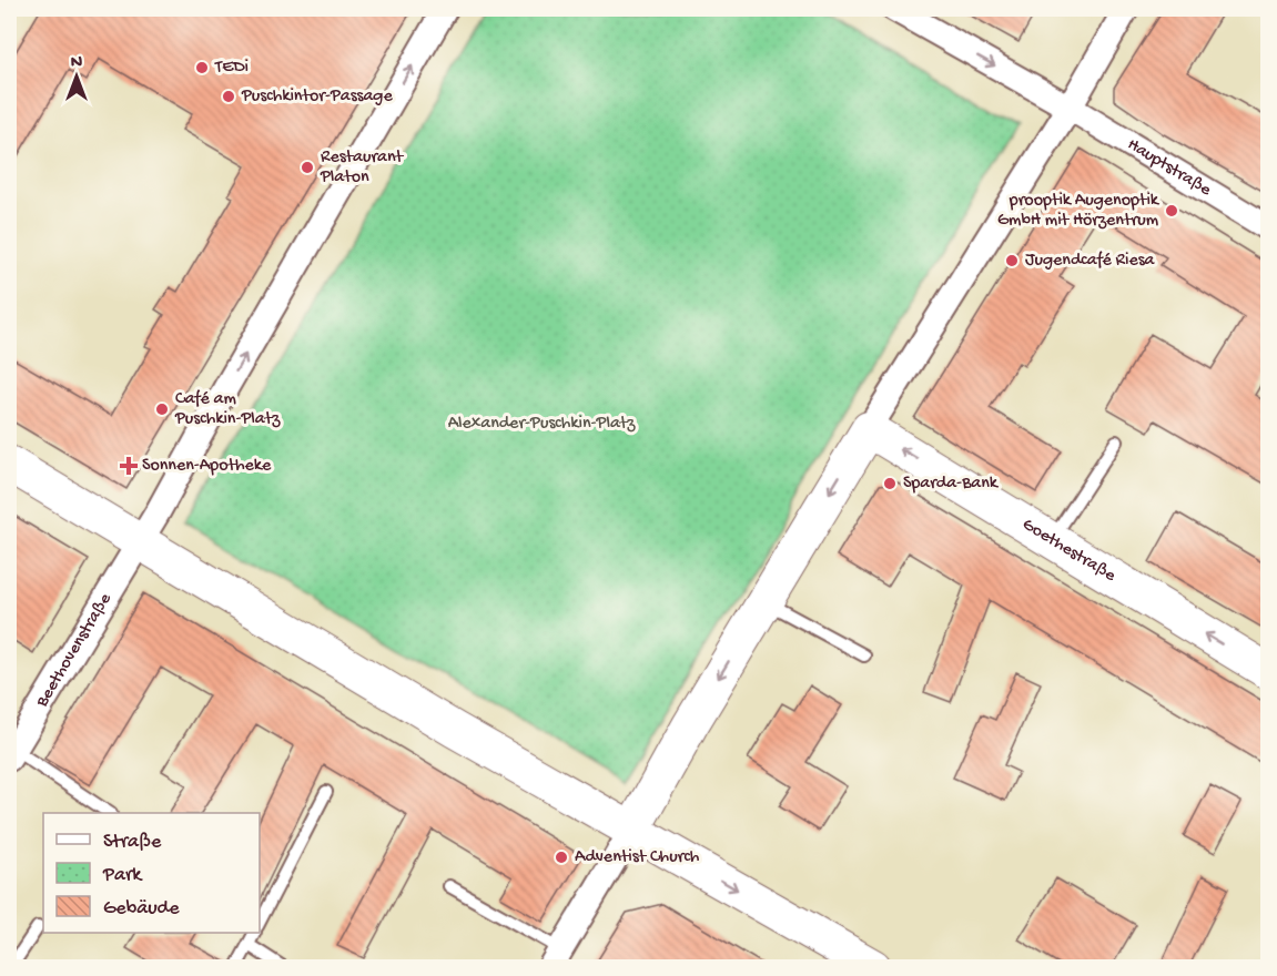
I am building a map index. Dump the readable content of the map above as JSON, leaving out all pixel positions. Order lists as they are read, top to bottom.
{
  "streets": {
    "main road": ["Goethestraße"],
    "street": ["Hauptstraße", "Beethovenstraße"]
  },
  "one_way": ["Goethestraße"],
  "parks": ["Alexander-Puschkin-Platz"],
  "places": {
    "other": [
      "TEDi",
      "Puschkintor-Passage",
      "Restaurant Platon",
      "prooptik Augenoptik GmbH mit Hörzentrum",
      "Jugendcafé Riesa",
      "Café am Puschkin-Platz",
      "Sparda-Bank",
      "Adventist Church"
    ],
    "health": ["Sonnen-Apotheke"]
  },
  "legend": ["Straße", "Park", "Gebäude"],
  "north": "top"
}
